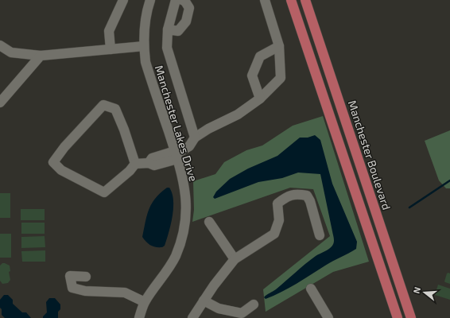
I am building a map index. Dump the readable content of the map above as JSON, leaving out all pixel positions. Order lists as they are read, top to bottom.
{
  "streets": {
    "main road": ["Manchester Boulevard"],
    "street": ["Manchester Lakes Drive"]
  },
  "north": "left"
}
